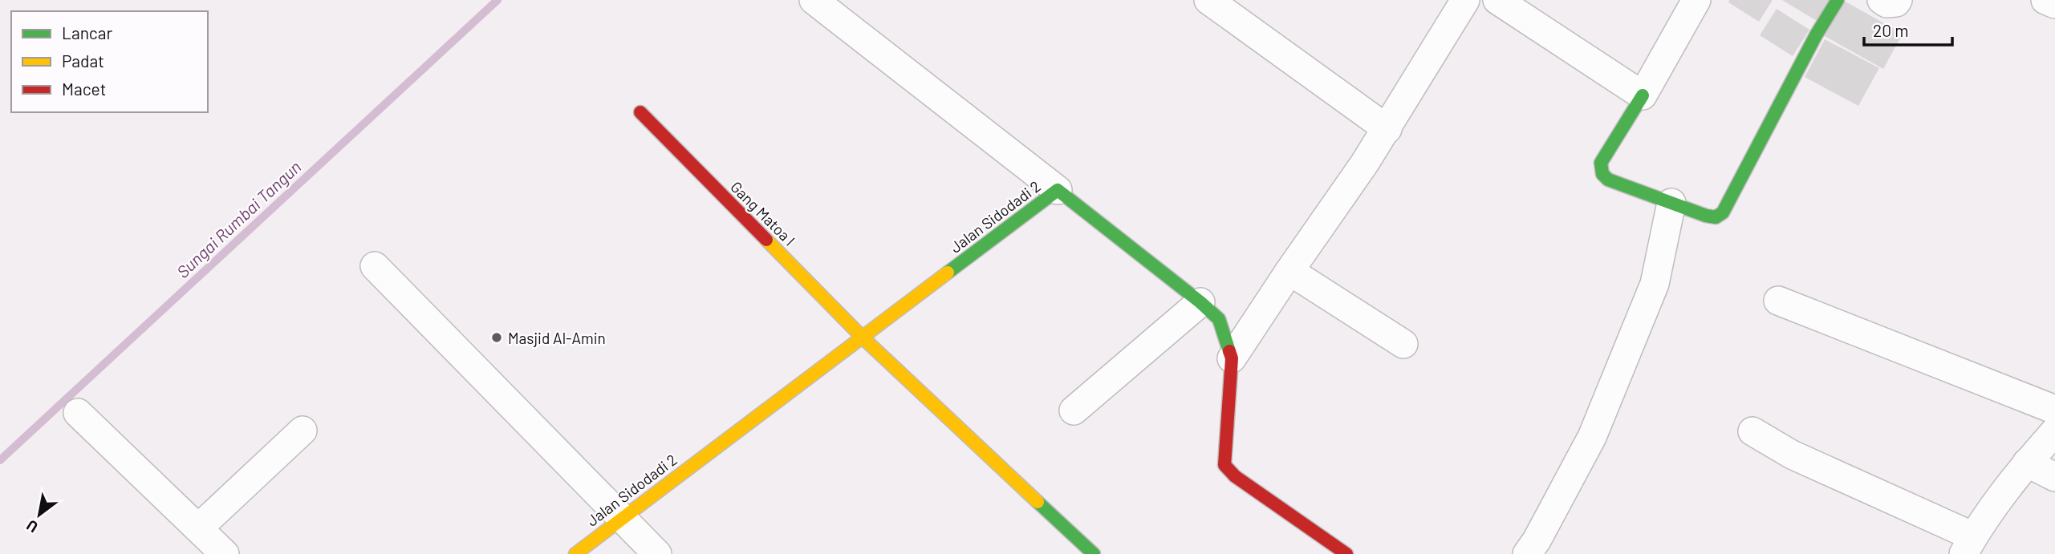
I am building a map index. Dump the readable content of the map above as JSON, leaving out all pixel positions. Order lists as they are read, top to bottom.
{
  "streets": {
    "street": ["Gang Matoa I", "Jalan Sidodadi 2"]
  },
  "crossings": [
    ["Gang Matoa I", "Jalan Sidodadi 2"]
  ],
  "water": ["Sungai Rumbai Tangun"],
  "places": ["Masjid Al-Amin"],
  "legend": ["Lancar", "Padat", "Macet"],
  "scale_bar": "20 m",
  "north": "bottom left"
}
